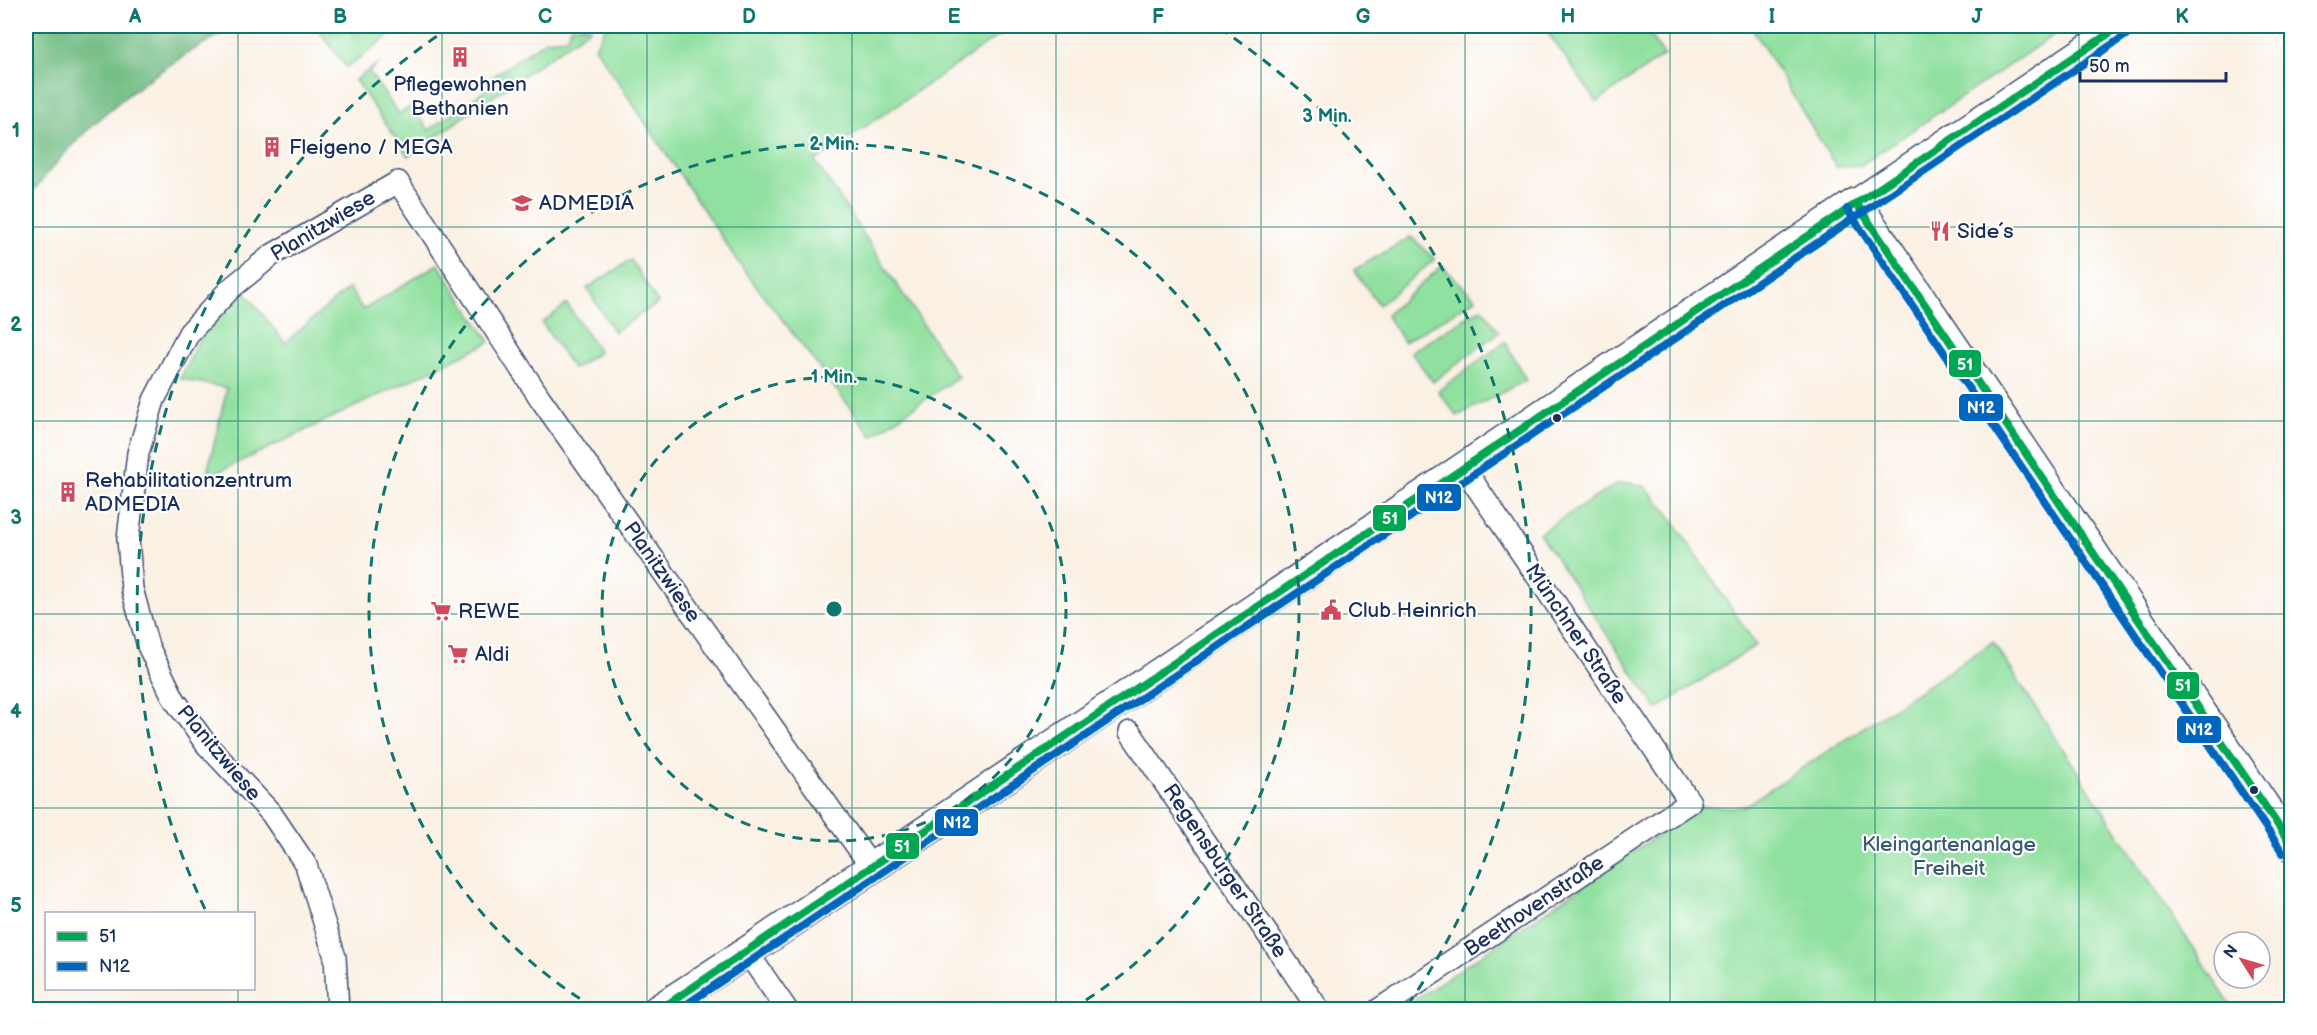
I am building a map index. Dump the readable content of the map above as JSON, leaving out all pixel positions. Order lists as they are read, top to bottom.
{
  "streets": {
    "street": [
      "Planitzwiese",
      "Münchner Straße",
      "Regensburger Straße",
      "Beethovenstraße"
    ]
  },
  "crossings": [
    ["Münchner Straße", "Beethovenstraße"]
  ],
  "parks": ["Kleingartenanlage Freiheit"],
  "places": {
    "building": ["Pflegewohnen Bethanien", "Fleigeno / MEGA", "Rehabilitationzentrum ADMEDIA"],
    "school or university": ["ADMEDIA"],
    "restaurant": ["Side´s"],
    "public building": ["Club Heinrich"],
    "supermarket": ["REWE", "Aldi"]
  },
  "lines": ["transit line 51", "transit line N12"],
  "legend": ["51", "N12"],
  "scale_bar": "50 m",
  "north": "top left",
  "grid": {
    "columns": [
      "A",
      "B",
      "C",
      "D",
      "E",
      "F",
      "G",
      "H",
      "I",
      "J",
      "K"
    ],
    "rows": [
      "1",
      "2",
      "3",
      "4",
      "5"
    ]
  },
  "rings": ["3 Min.", "2 Min.", "1 Min."]
}
